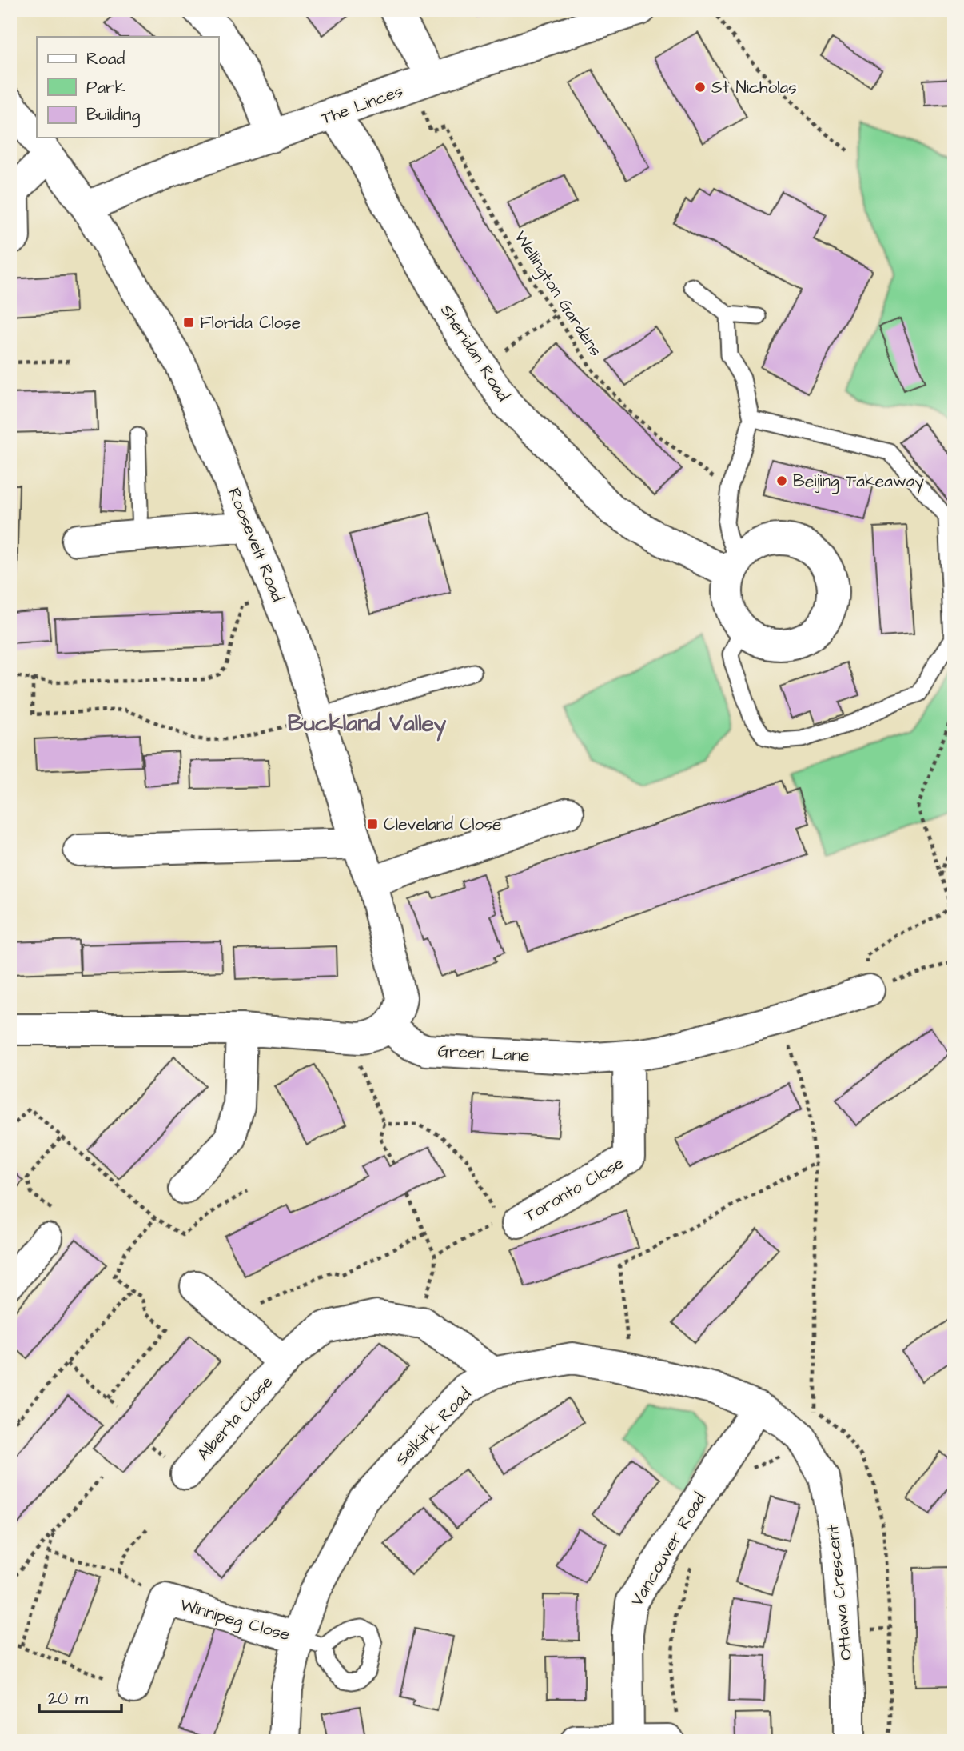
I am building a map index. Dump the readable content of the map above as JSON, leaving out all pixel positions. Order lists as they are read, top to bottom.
{
  "streets": {
    "street": [
      "The Linces",
      "Sheridan Road",
      "Roosevelt Road",
      "Green Lane",
      "Toronto Close",
      "Alberta Close",
      "Selkirk Road",
      "Vancouver Road",
      "Ottawa Crescent",
      "Winnipeg Close"
    ],
    "path": ["Wellington Gardens"]
  },
  "crossings": [
    ["The Linces", "Wellington Gardens"],
    ["The Linces", "Sheridan Road"],
    ["The Linces", "Roosevelt Road"],
    ["Roosevelt Road", "Green Lane"],
    ["Green Lane", "Toronto Close"],
    ["Alberta Close", "Selkirk Road"],
    ["Selkirk Road", "Vancouver Road"],
    ["Selkirk Road", "Ottawa Crescent"],
    ["Selkirk Road", "Winnipeg Close"],
    ["Vancouver Road", "Ottawa Crescent"]
  ],
  "districts": ["Buckland Valley"],
  "places": {
    "other": ["St Nicholas", "Beijing Takeaway"],
    "transit": ["Florida Close", "Cleveland Close"]
  },
  "legend": ["Road", "Park", "Building"],
  "scale_bar": "20 m"
}
